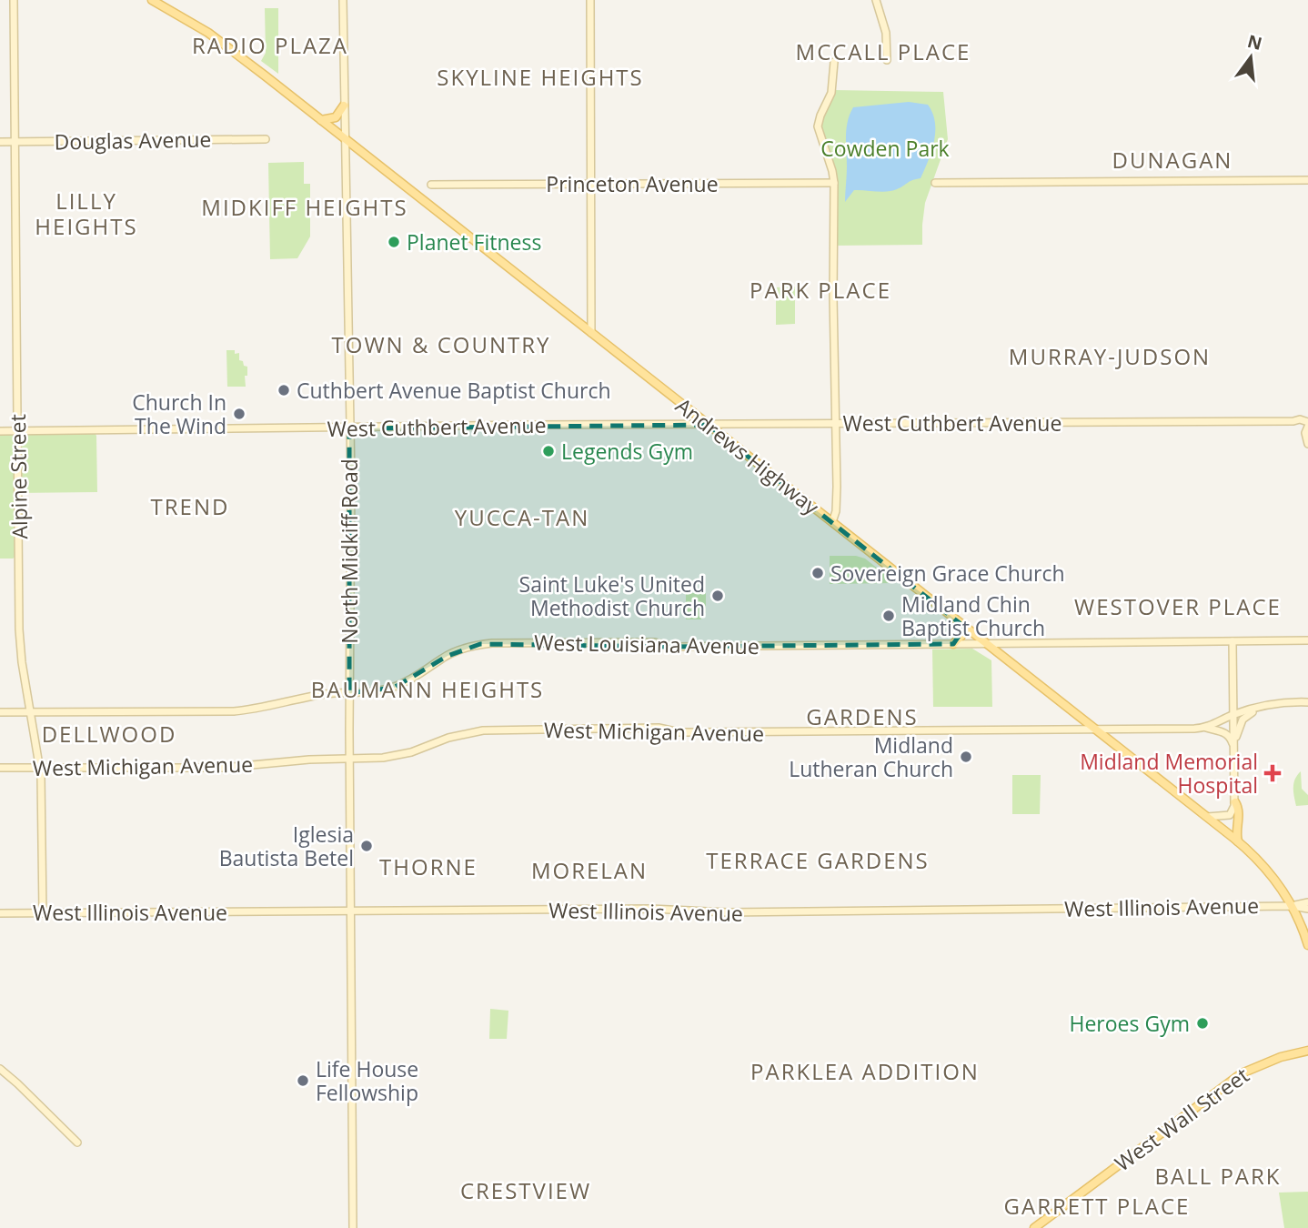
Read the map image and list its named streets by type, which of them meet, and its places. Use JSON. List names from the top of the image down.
{
  "streets": {
    "main road": ["Andrews Highway", "West Wall Street"],
    "street": [
      "Douglas Avenue",
      "Princeton Avenue",
      "West Cuthbert Avenue",
      "Alpine Street",
      "North Midkiff Road",
      "West Louisiana Avenue",
      "West Michigan Avenue",
      "West Illinois Avenue"
    ]
  },
  "crossings": [
    ["Douglas Avenue", "Alpine Street"],
    ["West Cuthbert Avenue", "Andrews Highway"],
    ["West Cuthbert Avenue", "Alpine Street"],
    ["West Cuthbert Avenue", "North Midkiff Road"],
    ["Andrews Highway", "North Midkiff Road"],
    ["Andrews Highway", "West Louisiana Avenue"],
    ["Andrews Highway", "West Michigan Avenue"],
    ["Andrews Highway", "West Illinois Avenue"],
    ["Alpine Street", "West Louisiana Avenue"],
    ["Alpine Street", "West Michigan Avenue"],
    ["Alpine Street", "West Illinois Avenue"],
    ["North Midkiff Road", "West Louisiana Avenue"],
    ["North Midkiff Road", "West Michigan Avenue"],
    ["North Midkiff Road", "West Illinois Avenue"]
  ],
  "districts": [
    "RADIO PLAZA",
    "MCCALL PLACE",
    "SKYLINE HEIGHTS",
    "DUNAGAN",
    "LILLY HEIGHTS",
    "MIDKIFF HEIGHTS",
    "PARK PLACE",
    "TOWN & COUNTRY",
    "MURRAY-JUDSON",
    "TREND",
    "YUCCA-TAN",
    "WESTOVER PLACE",
    "BAUMANN HEIGHTS",
    "GARDENS",
    "DELLWOOD",
    "TERRACE GARDENS",
    "THORNE",
    "MORELAN",
    "PARKLEA ADDITION",
    "BALL PARK",
    "CRESTVIEW",
    "GARRETT PLACE"
  ],
  "parks": ["Cowden Park"],
  "places": {
    "other": [
      "Planet Fitness",
      "Cuthbert Avenue Baptist Church",
      "Church In The Wind",
      "Legends Gym",
      "Sovereign Grace Church",
      "Saint Luke's United Methodist Church",
      "Midland Chin Baptist Church",
      "Midland Lutheran Church",
      "Iglesia Bautista Betel",
      "Heroes Gym",
      "Life House Fellowship"
    ],
    "health": ["Midland Memorial Hospital"]
  },
  "north": "top"
}
